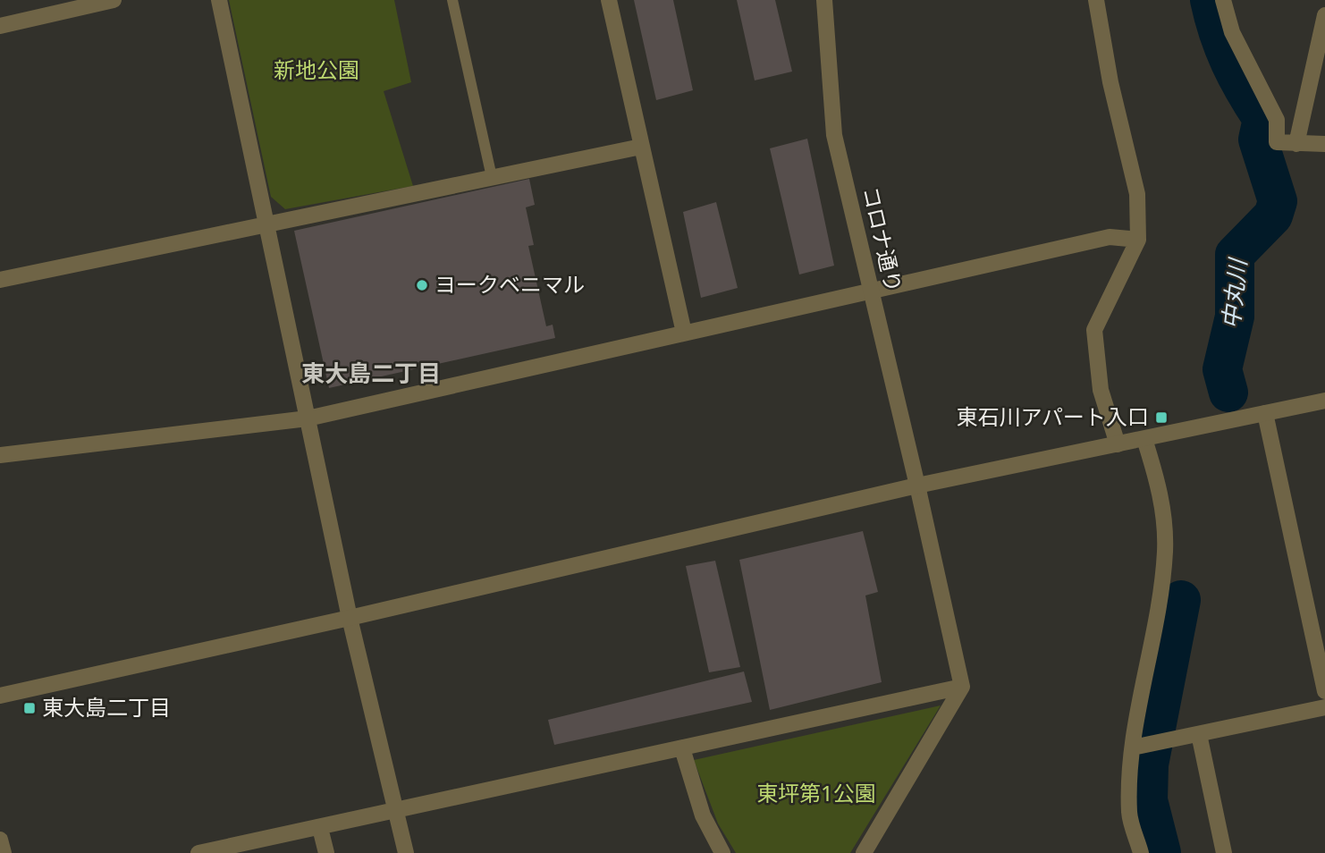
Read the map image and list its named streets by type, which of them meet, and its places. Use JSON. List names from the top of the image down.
{
  "streets": {
    "street": ["コロナ通り"]
  },
  "districts": ["東大島二丁目"],
  "water": ["中丸川"],
  "parks": ["新地公園", "東坪第1公園"],
  "places": {
    "other": ["ヨークベニマル"],
    "transit": ["東石川アパート入口", "東大島二丁目"]
  }
}
